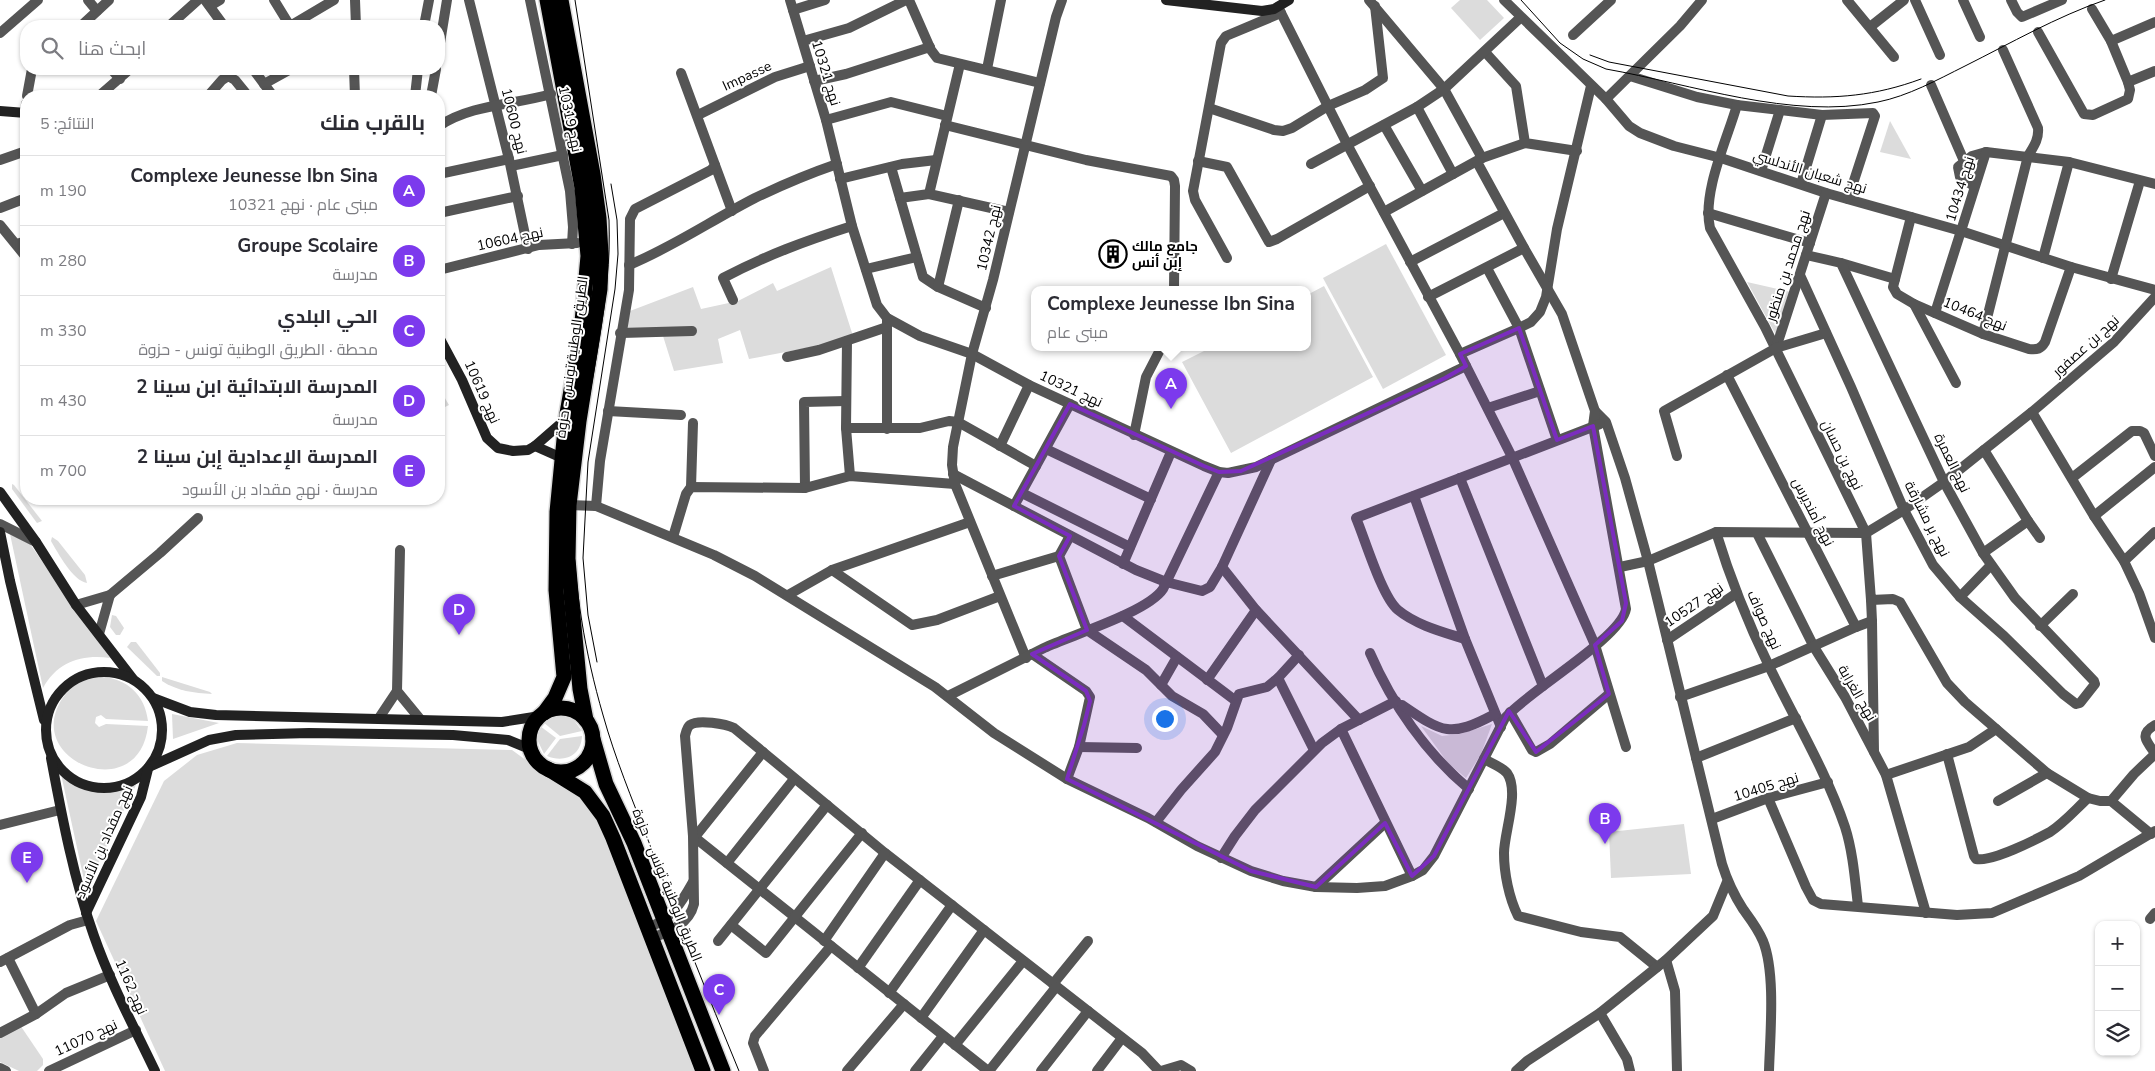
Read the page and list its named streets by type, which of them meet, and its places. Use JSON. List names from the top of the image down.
{
  "streets": {
    "highway": ["الطريق الوطنية تونس - حزوة"],
    "street": [
      "نهج 10321",
      "Impasse",
      "نهج 10319",
      "نهج 10600",
      "نهج شعبان الأندلسي",
      "نهج 10434",
      "نهج 10342",
      "نهج 10604",
      "نهج محمد بن منظور",
      "نهج 10464",
      "نهج بن عصفور",
      "نهج 10619",
      "نهج بن حسان",
      "نهج العمرة",
      "نهج أمنديرس",
      "نهج بر مشارقة",
      "نهج 10527",
      "نهج صواف",
      "نهج الغرابة",
      "نهج 10405",
      "نهج مقداد بن الأسود",
      "نهج 1162",
      "نهج 11070"
    ]
  },
  "crossings": [
    ["نهج 10321", "Impasse"],
    ["نهج 10321", "نهج 10342"],
    ["نهج 10319", "نهج 10604"],
    ["نهج 10600", "نهج 10604"],
    ["نهج شعبان الأندلسي", "نهج 10434"],
    ["نهج شعبان الأندلسي", "نهج محمد بن منظور"],
    ["نهج شعبان الأندلسي", "نهج 10464"],
    ["نهج شعبان الأندلسي", "نهج بن حسان"],
    ["نهج 10434", "نهج 10464"],
    ["نهج 10604", "الطريق الوطنية تونس - حزوة"],
    ["نهج محمد بن منظور", "نهج بن حسان"],
    ["نهج محمد بن منظور", "نهج بر مشارقة"],
    ["نهج بن عصفور", "نهج بن حسان"],
    ["نهج بن عصفور", "نهج العمرة"],
    ["نهج بن عصفور", "نهج بر مشارقة"],
    ["نهج العمرة", "نهج بر مشارقة"],
    ["نهج 10527", "نهج صواف"],
    ["نهج صواف", "نهج 10405"],
    ["نهج مقداد بن الأسود", "نهج 1162"],
    ["نهج 1162", "نهج 11070"]
  ],
  "places": {
    "building": ["جامع مالك إبن أنس"]
  },
  "page": {
    "search": "ابحث هنا",
    "heading": ["بالقرب منك", "النتائج: 5"],
    "list": [
      {
        "mark": "A",
        "name": "Complexe Jeunesse Ibn Sina",
        "note": "مبنى عام · نهج 10321",
        "value": "190 m"
      },
      {
        "mark": "B",
        "name": "Groupe Scolaire",
        "note": "مدرسة",
        "value": "280 m"
      },
      {
        "mark": "C",
        "name": "الحي البلدي",
        "note": "محطة · الطريق الوطنية تونس - حزوة",
        "value": "330 m"
      },
      {
        "mark": "D",
        "name": "المدرسة الابتدائية ابن سينا 2",
        "note": "مدرسة",
        "value": "430 m"
      },
      {
        "mark": "E",
        "name": "المدرسة الإعدادية إبن سينا 2",
        "note": "مدرسة · نهج مقداد بن الأسود",
        "value": "700 m"
      }
    ],
    "popup": ["Complexe Jeunesse Ibn Sina", "مبنى عام"],
    "pins": [
      "A",
      "D",
      "B",
      "E",
      "C"
    ],
    "map_buttons": ["+", "−"]
  }
}
